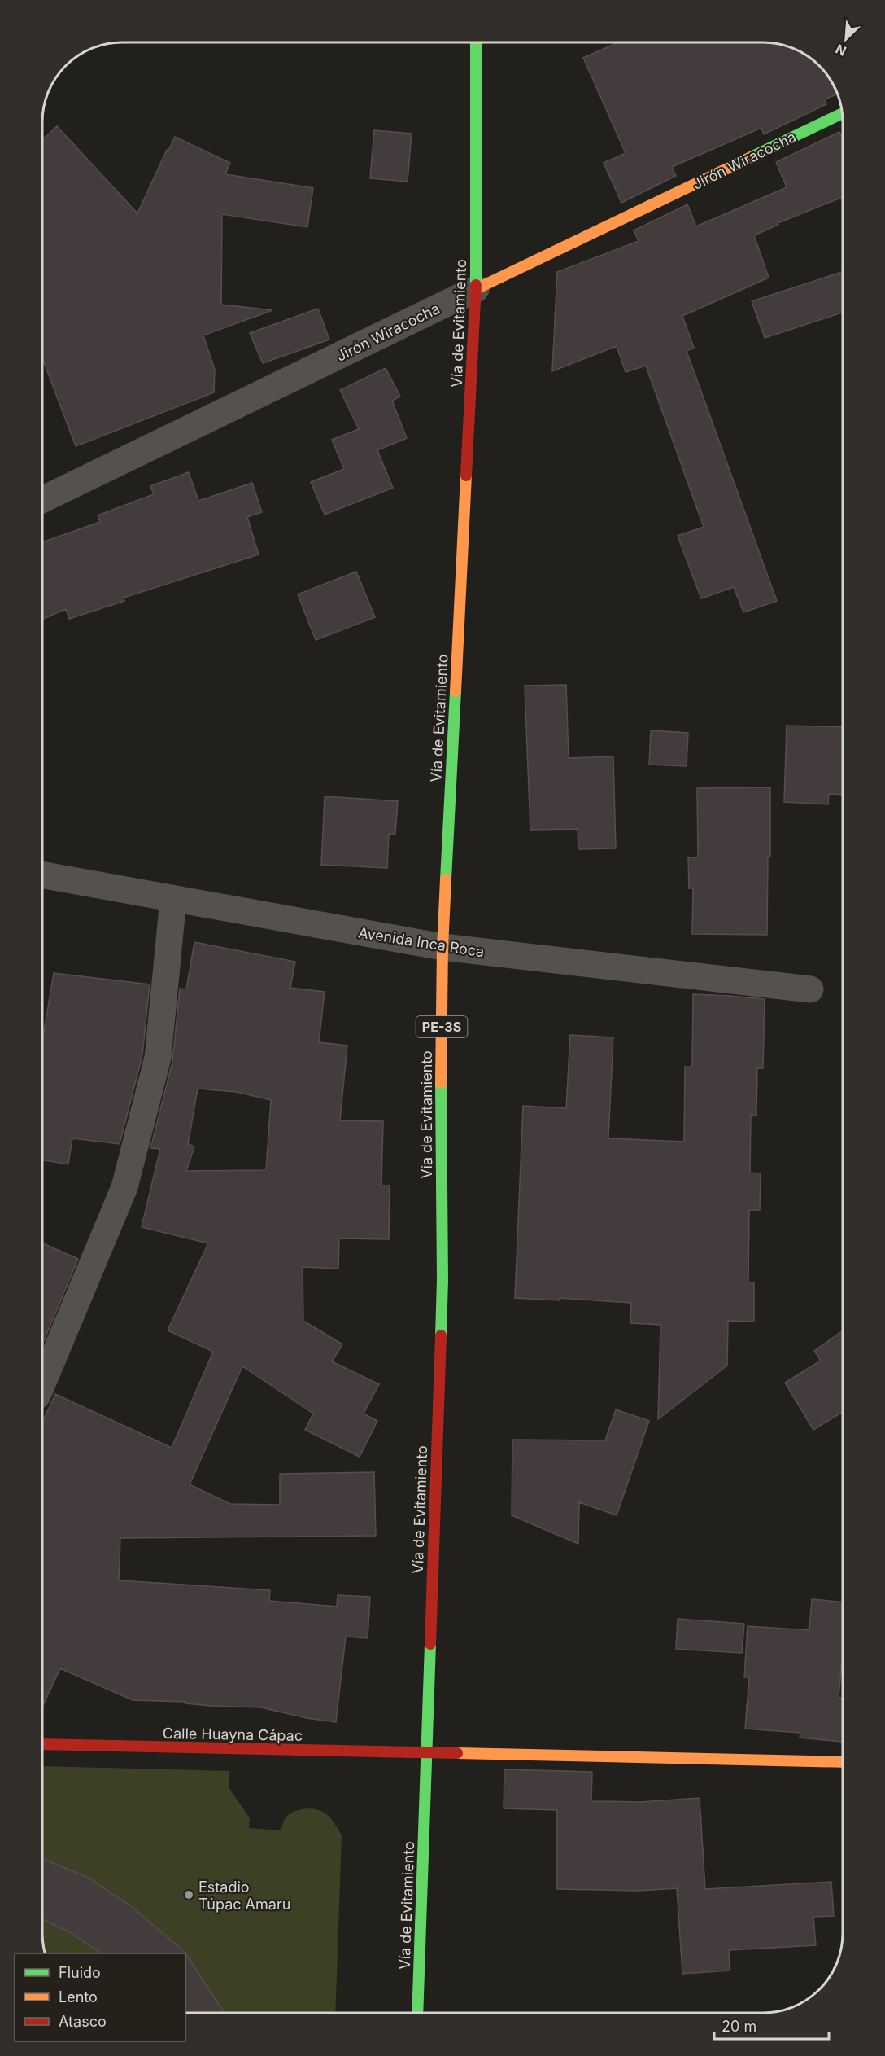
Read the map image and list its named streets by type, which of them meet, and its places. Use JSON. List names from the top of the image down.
{
  "streets": {
    "main road": [
      "Jirón Wiracocha",
      "Vía de Evitamiento",
      "PE-3S",
      "Calle Huayna Cápac"
    ],
    "street": ["Avenida Inca Roca"]
  },
  "crossings": [
    ["Jirón Wiracocha", "Vía de Evitamiento"],
    ["Vía de Evitamiento", "Avenida Inca Roca"],
    ["Vía de Evitamiento", "Calle Huayna Cápac"]
  ],
  "places": ["Estadio Túpac Amaru"],
  "legend": ["Fluido", "Lento", "Atasco"],
  "scale_bar": "20 m",
  "north": "bottom left"
}
